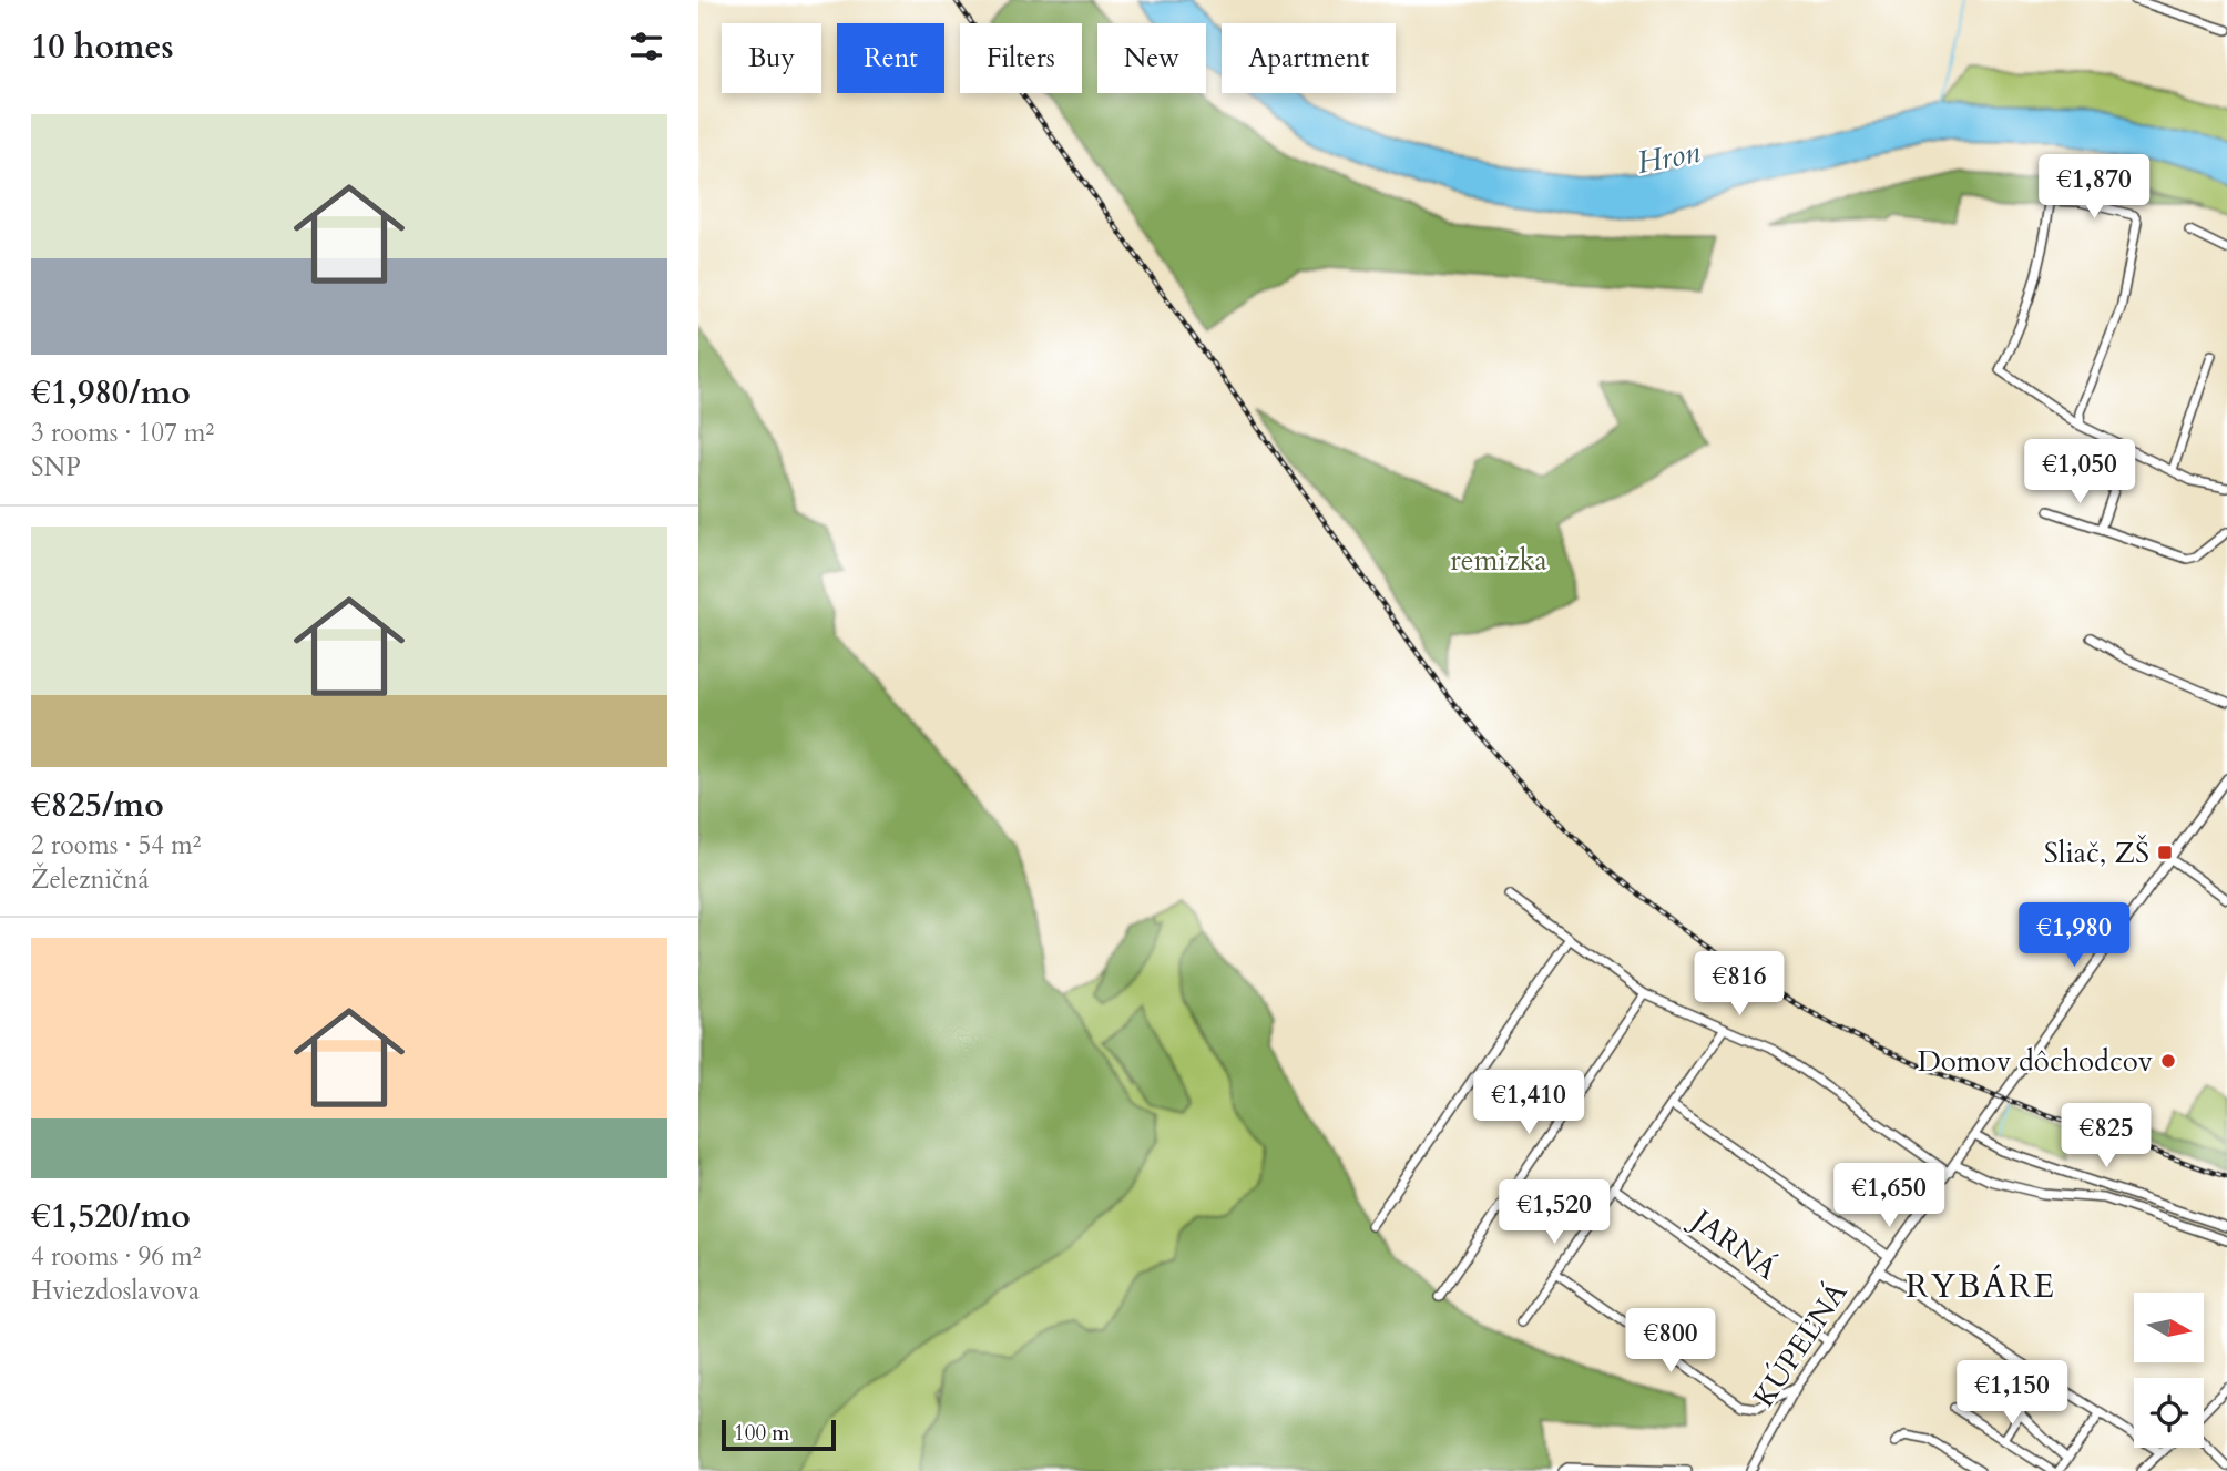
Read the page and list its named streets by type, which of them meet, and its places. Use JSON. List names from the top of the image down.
{
  "streets": {
    "street": ["JARNÁ", "KÚPEĽNÁ"]
  },
  "crossings": [
    ["JARNÁ", "KÚPEĽNÁ"]
  ],
  "districts": ["RYBÁRE"],
  "water": ["Hron"],
  "parks": ["remizka"],
  "places": {
    "transit": ["Sliač, ZŠ"],
    "other": ["Domov dôchodcov"]
  },
  "scale_bar": "100 m",
  "north": "right",
  "page": {
    "heading": "10 homes",
    "chip": [
      "Buy",
      "Rent",
      "Filters",
      "New",
      "Apartment"
    ],
    "list": [
      {
        "name": "€1,980/mo",
        "note": "3 rooms · 107 m² · SNP"
      },
      {
        "name": "€825/mo",
        "note": "2 rooms · 54 m² · Železničná"
      },
      {
        "name": "€1,520/mo",
        "note": "4 rooms · 96 m² · Hviezdoslavova"
      }
    ],
    "price": [
      "€1,870",
      "€1,050",
      "€1,980",
      "€816",
      "€1,410",
      "€825",
      "€1,650",
      "€1,520",
      "€800",
      "€1,150"
    ],
    "scale": "100 m"
  }
}
